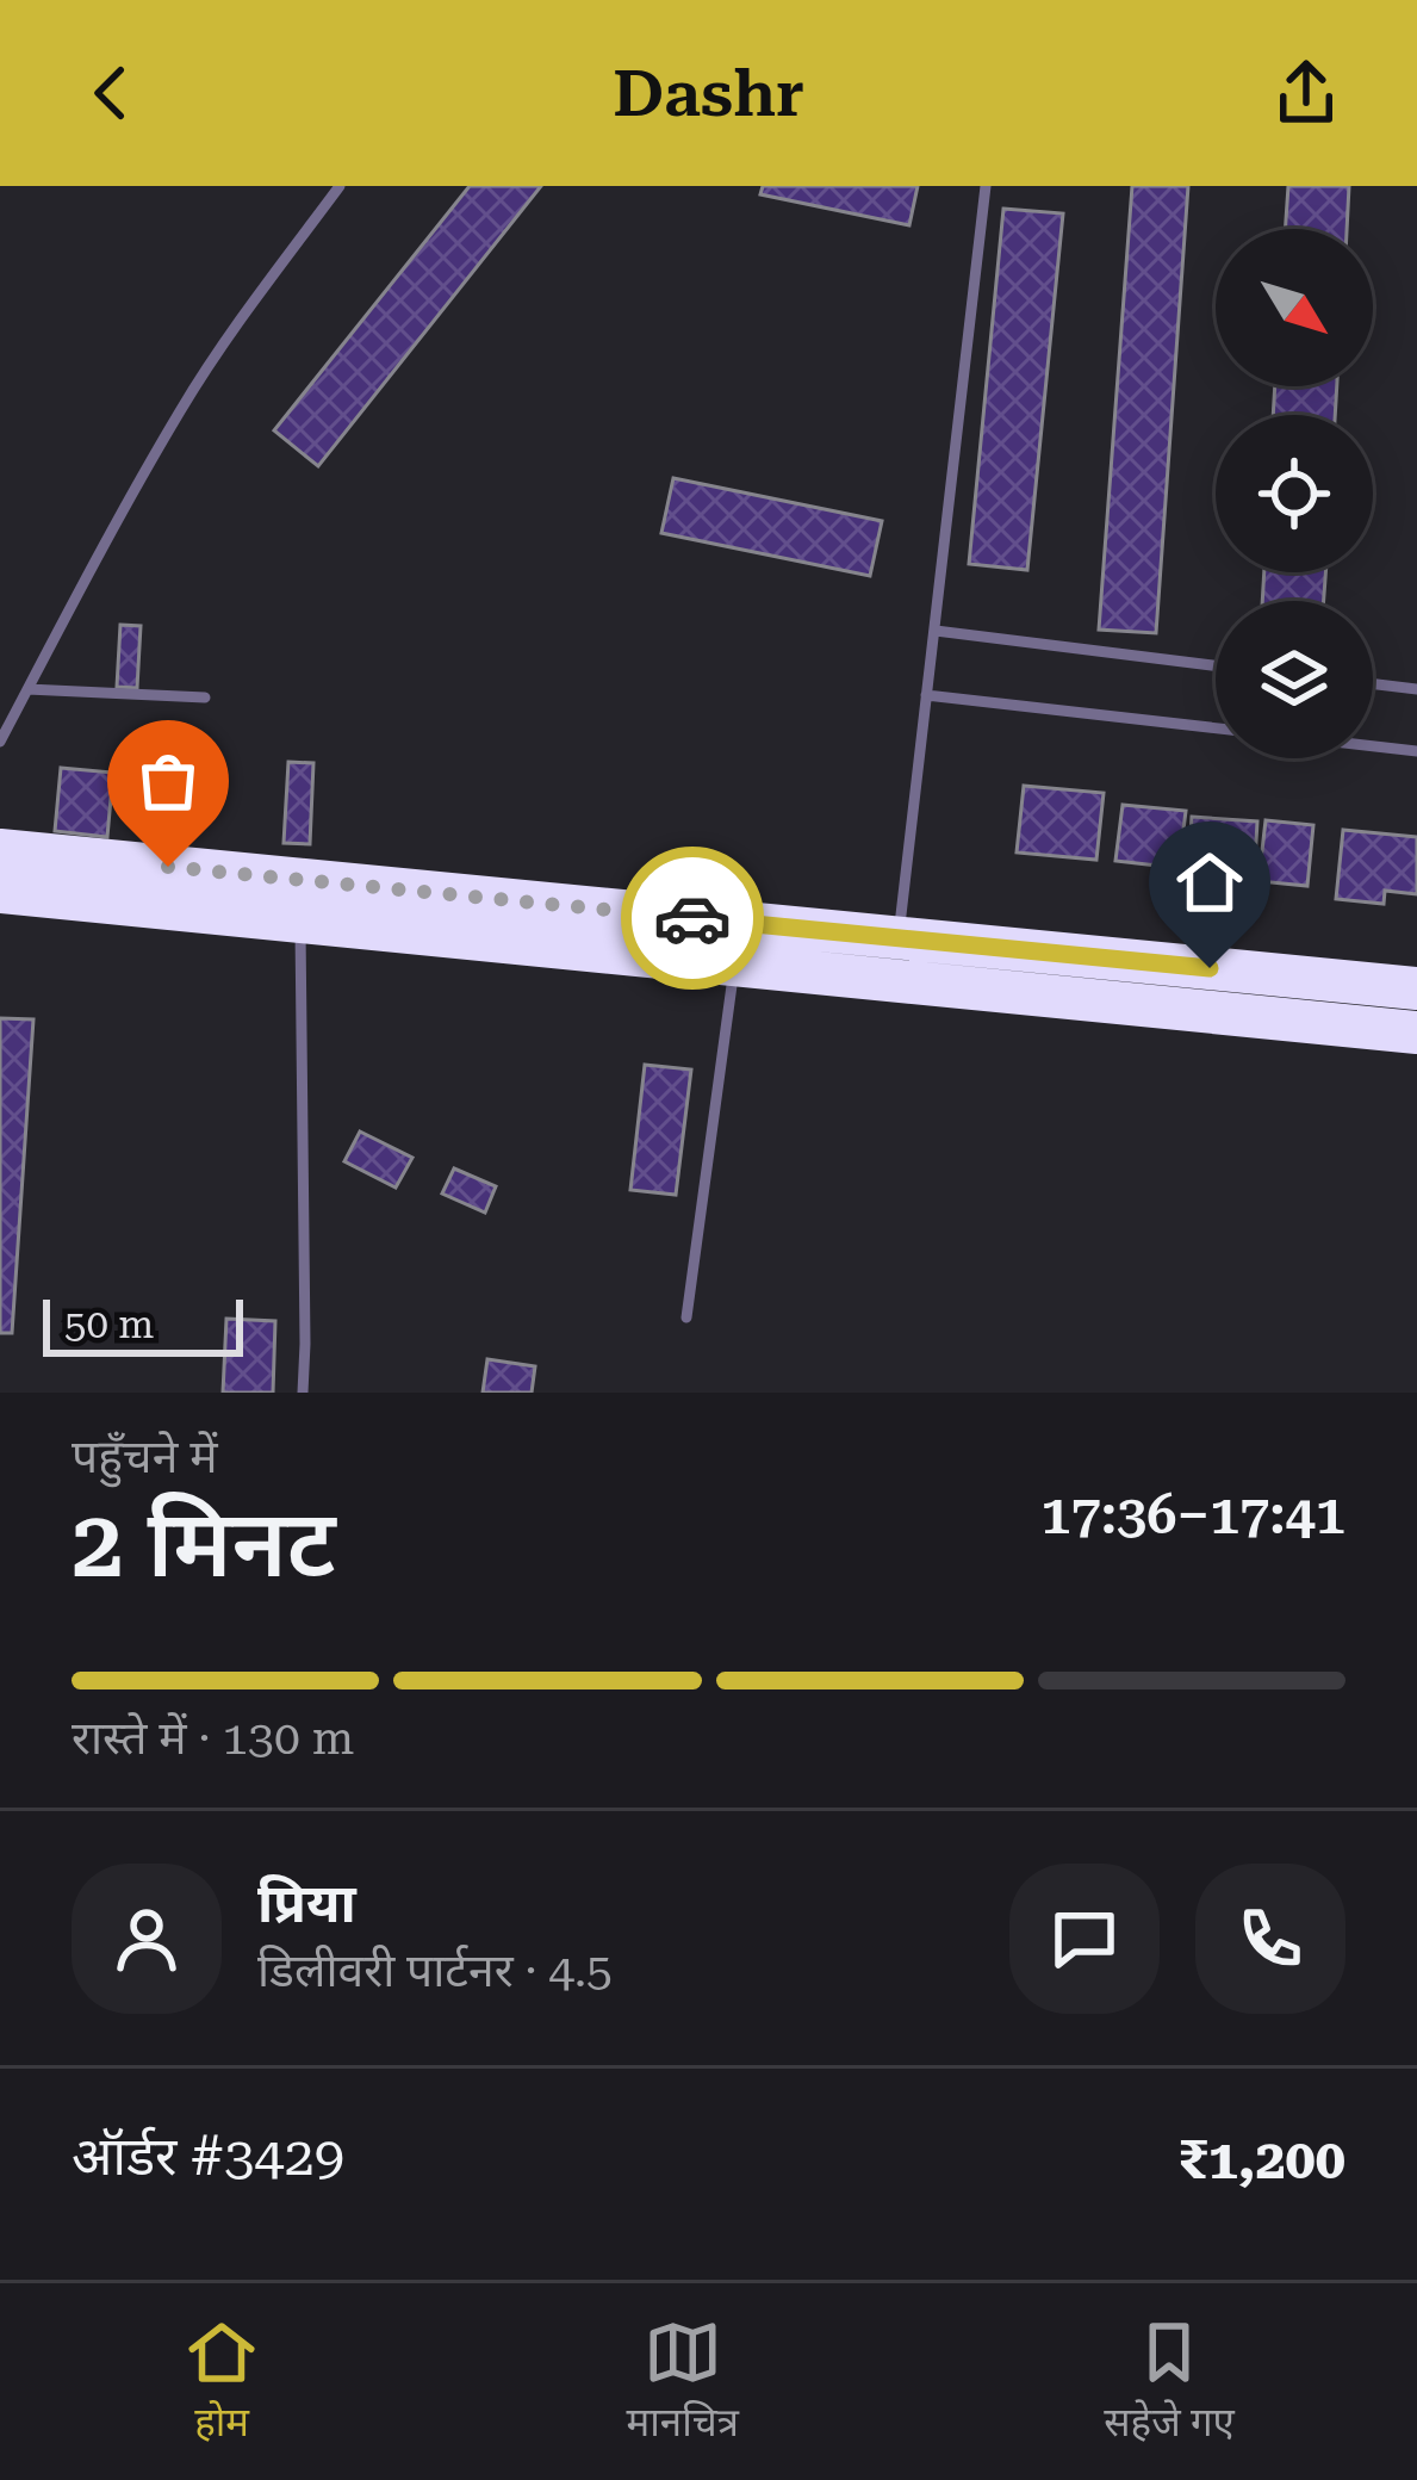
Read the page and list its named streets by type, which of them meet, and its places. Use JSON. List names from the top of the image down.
{
  "scale_bar": "50 m",
  "north": "bottom right",
  "page": {
    "header": "Dashr",
    "scale": "50 m",
    "heading": ["2 मिनट", "पहुँचने में", "17:36–17:41"],
    "panel": [
      "प्रिया",
      "डिलीवरी पार्टनर · 4.5",
      "ऑर्डर #3429",
      "₹1,200"
    ],
    "bar": "रास्ते में · 130 m",
    "tabs": ["होम", "मानचित्र", "सहेजे गए"]
  }
}
